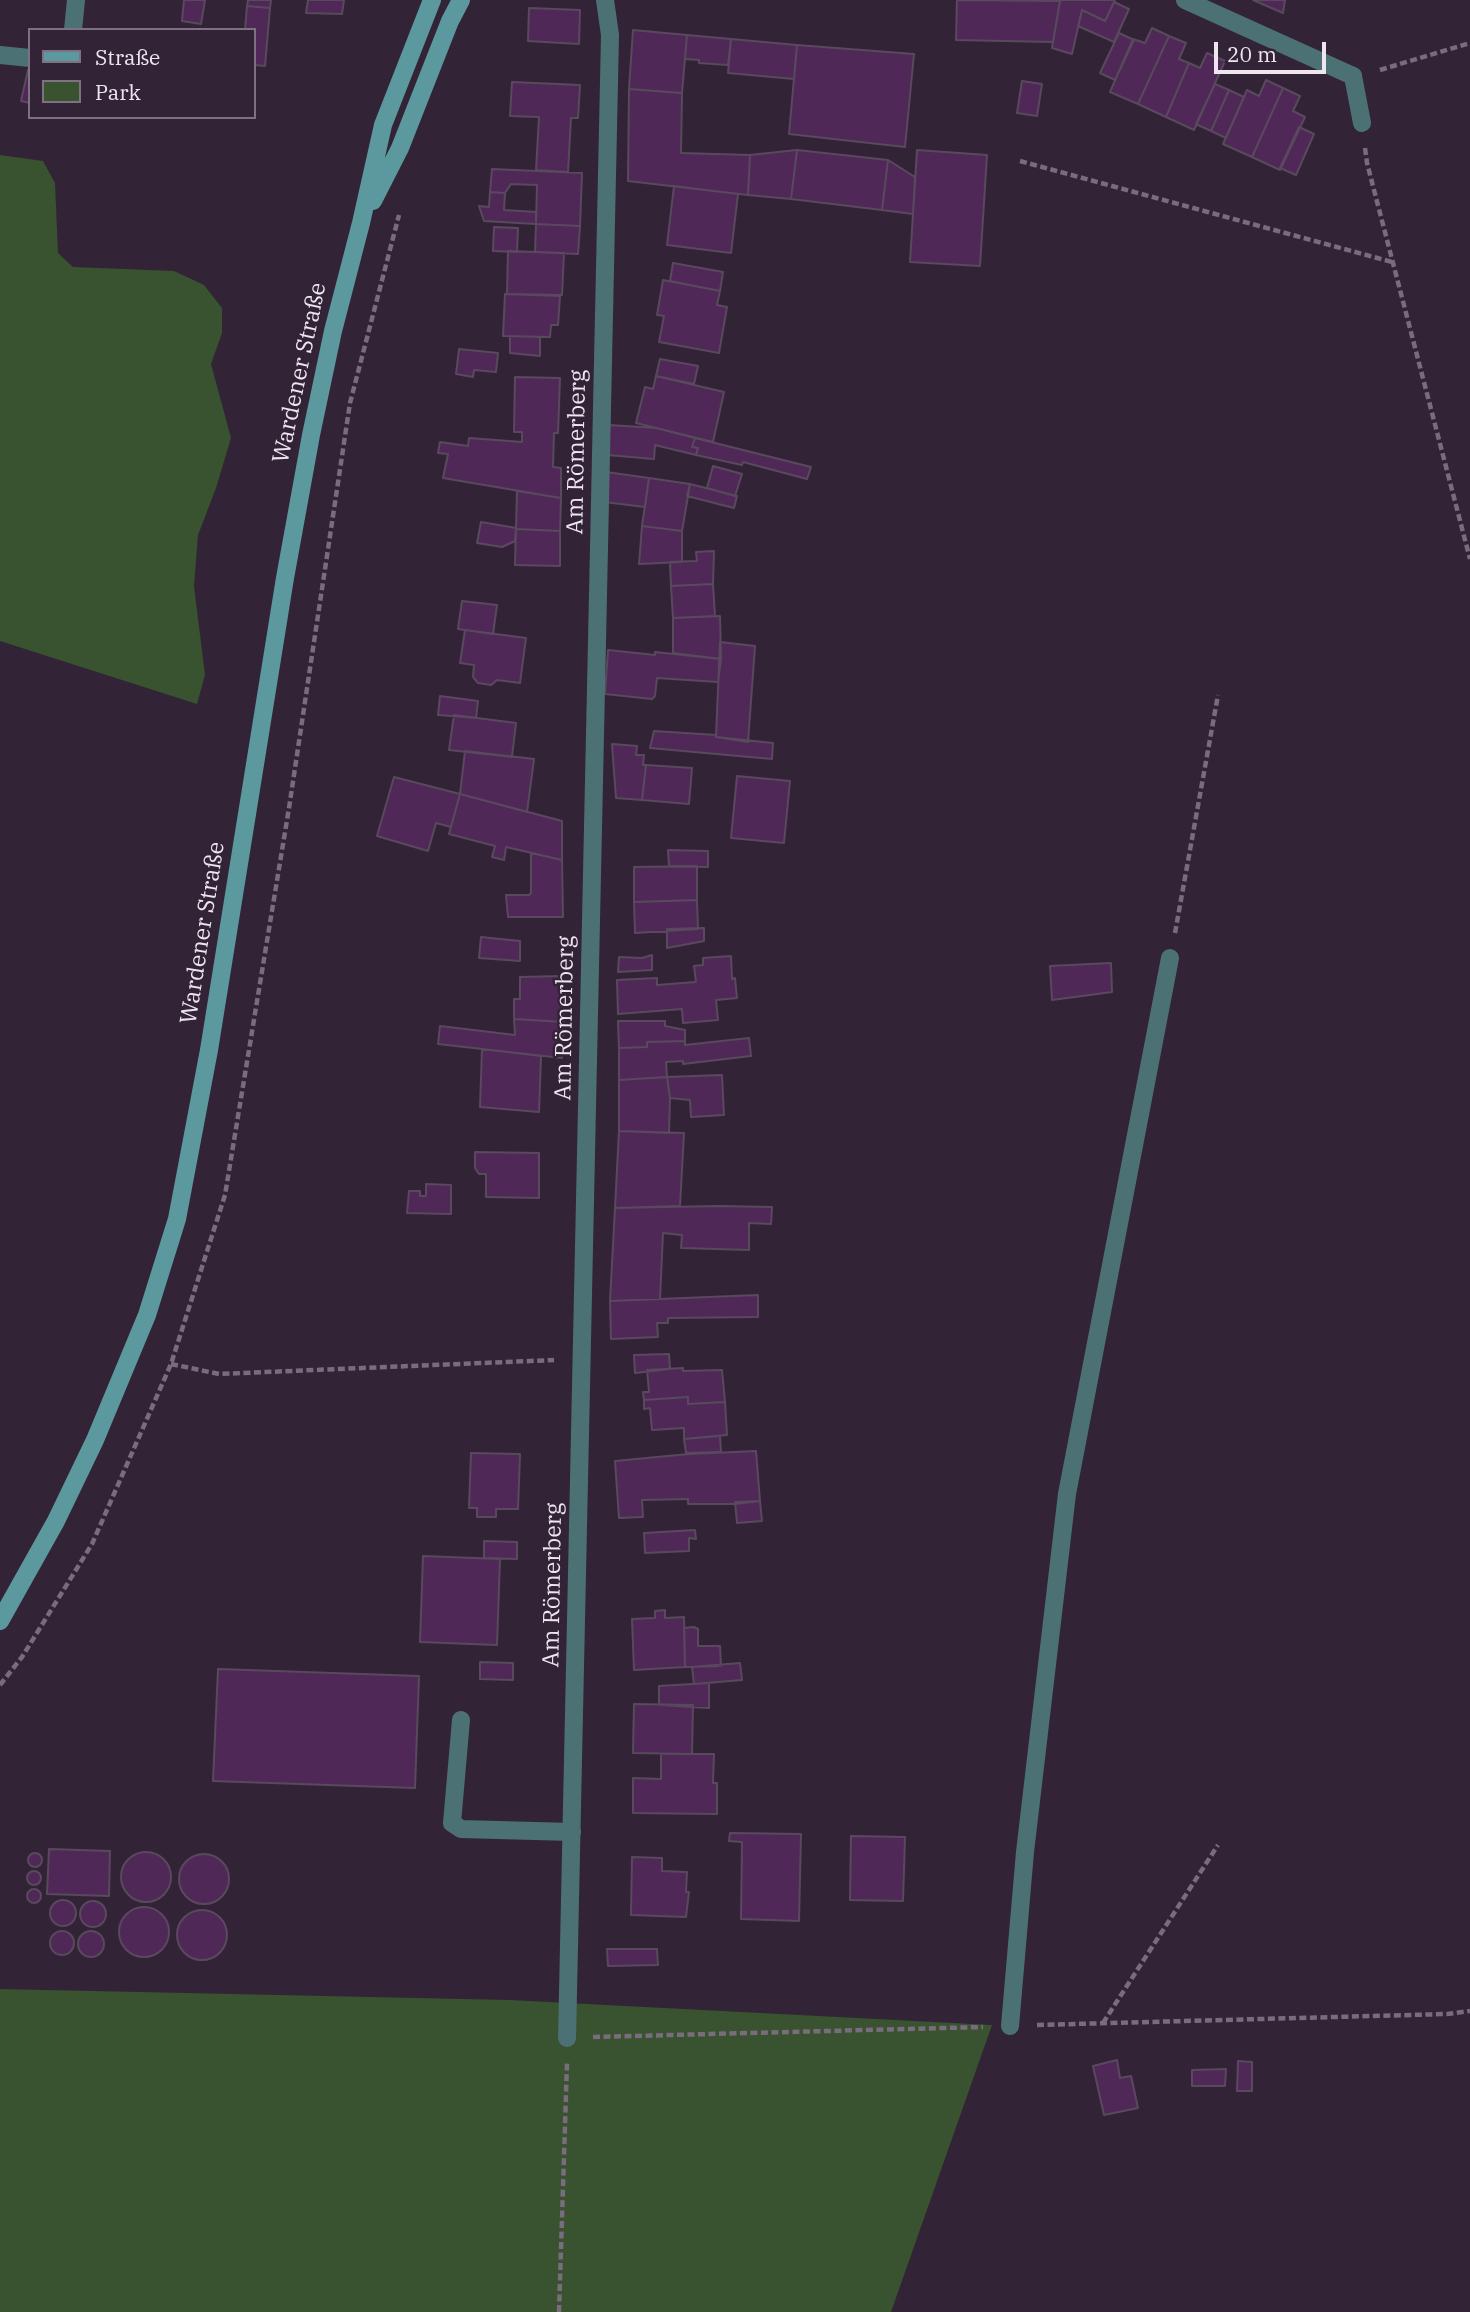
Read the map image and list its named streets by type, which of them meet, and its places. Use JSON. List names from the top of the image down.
{
  "streets": {
    "street": ["Wardener Straße", "Am Römerberg"]
  },
  "legend": ["Straße", "Park"],
  "scale_bar": "20 m"
}
